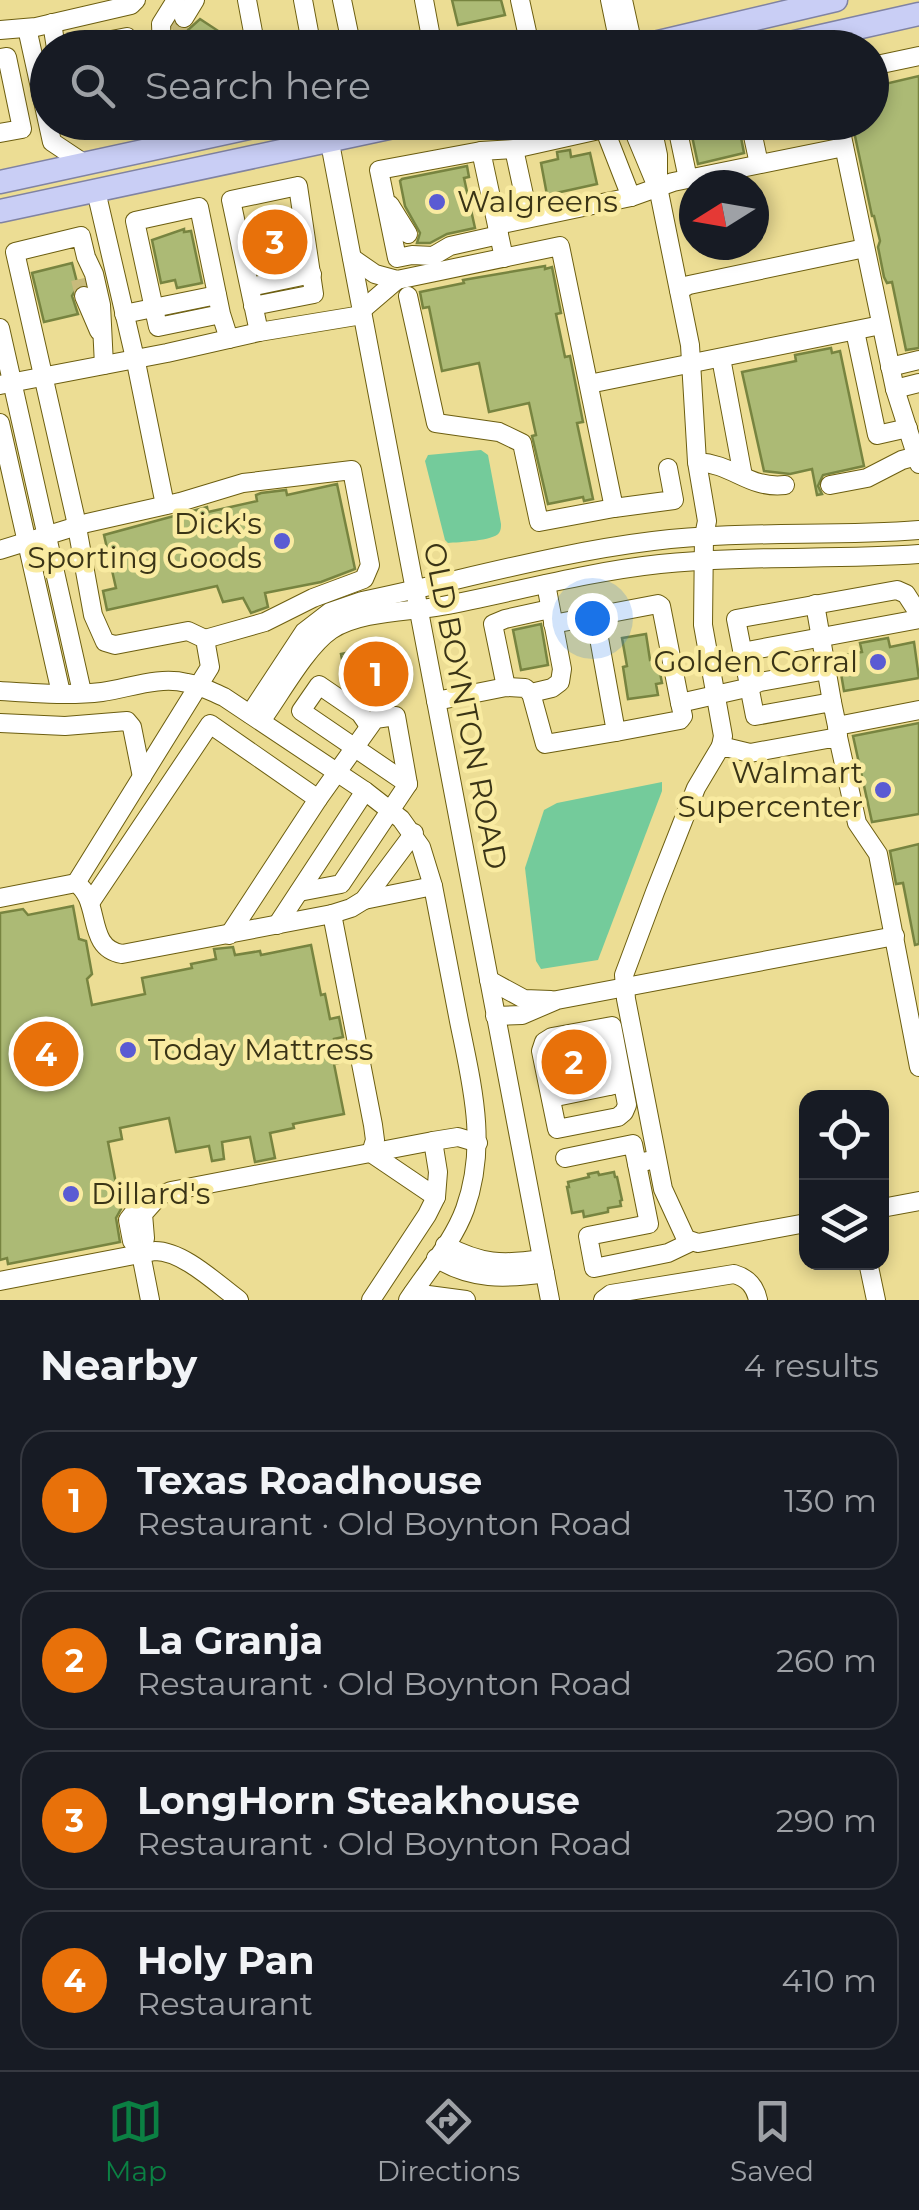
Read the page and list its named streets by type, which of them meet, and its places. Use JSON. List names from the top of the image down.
{
  "streets": {
    "street": ["OLD BOYNTON ROAD"]
  },
  "places": [
    "Walgreens",
    "Dick's Sporting Goods",
    "Golden Corral",
    "Walmart Supercenter",
    "Today Mattress",
    "Dillard's"
  ],
  "north": "left",
  "page": {
    "search": "Search here",
    "pins": [
      "3",
      "1",
      "4",
      "2"
    ],
    "heading": ["Nearby", "4 results"],
    "list": [
      {
        "mark": "1",
        "name": "Texas Roadhouse",
        "note": "Restaurant · Old Boynton Road",
        "value": "130 m"
      },
      {
        "mark": "2",
        "name": "La Granja",
        "note": "Restaurant · Old Boynton Road",
        "value": "260 m"
      },
      {
        "mark": "3",
        "name": "LongHorn Steakhouse",
        "note": "Restaurant · Old Boynton Road",
        "value": "290 m"
      },
      {
        "mark": "4",
        "name": "Holy Pan",
        "note": "Restaurant",
        "value": "410 m"
      }
    ],
    "nav": ["Map", "Directions", "Saved"]
  }
}
